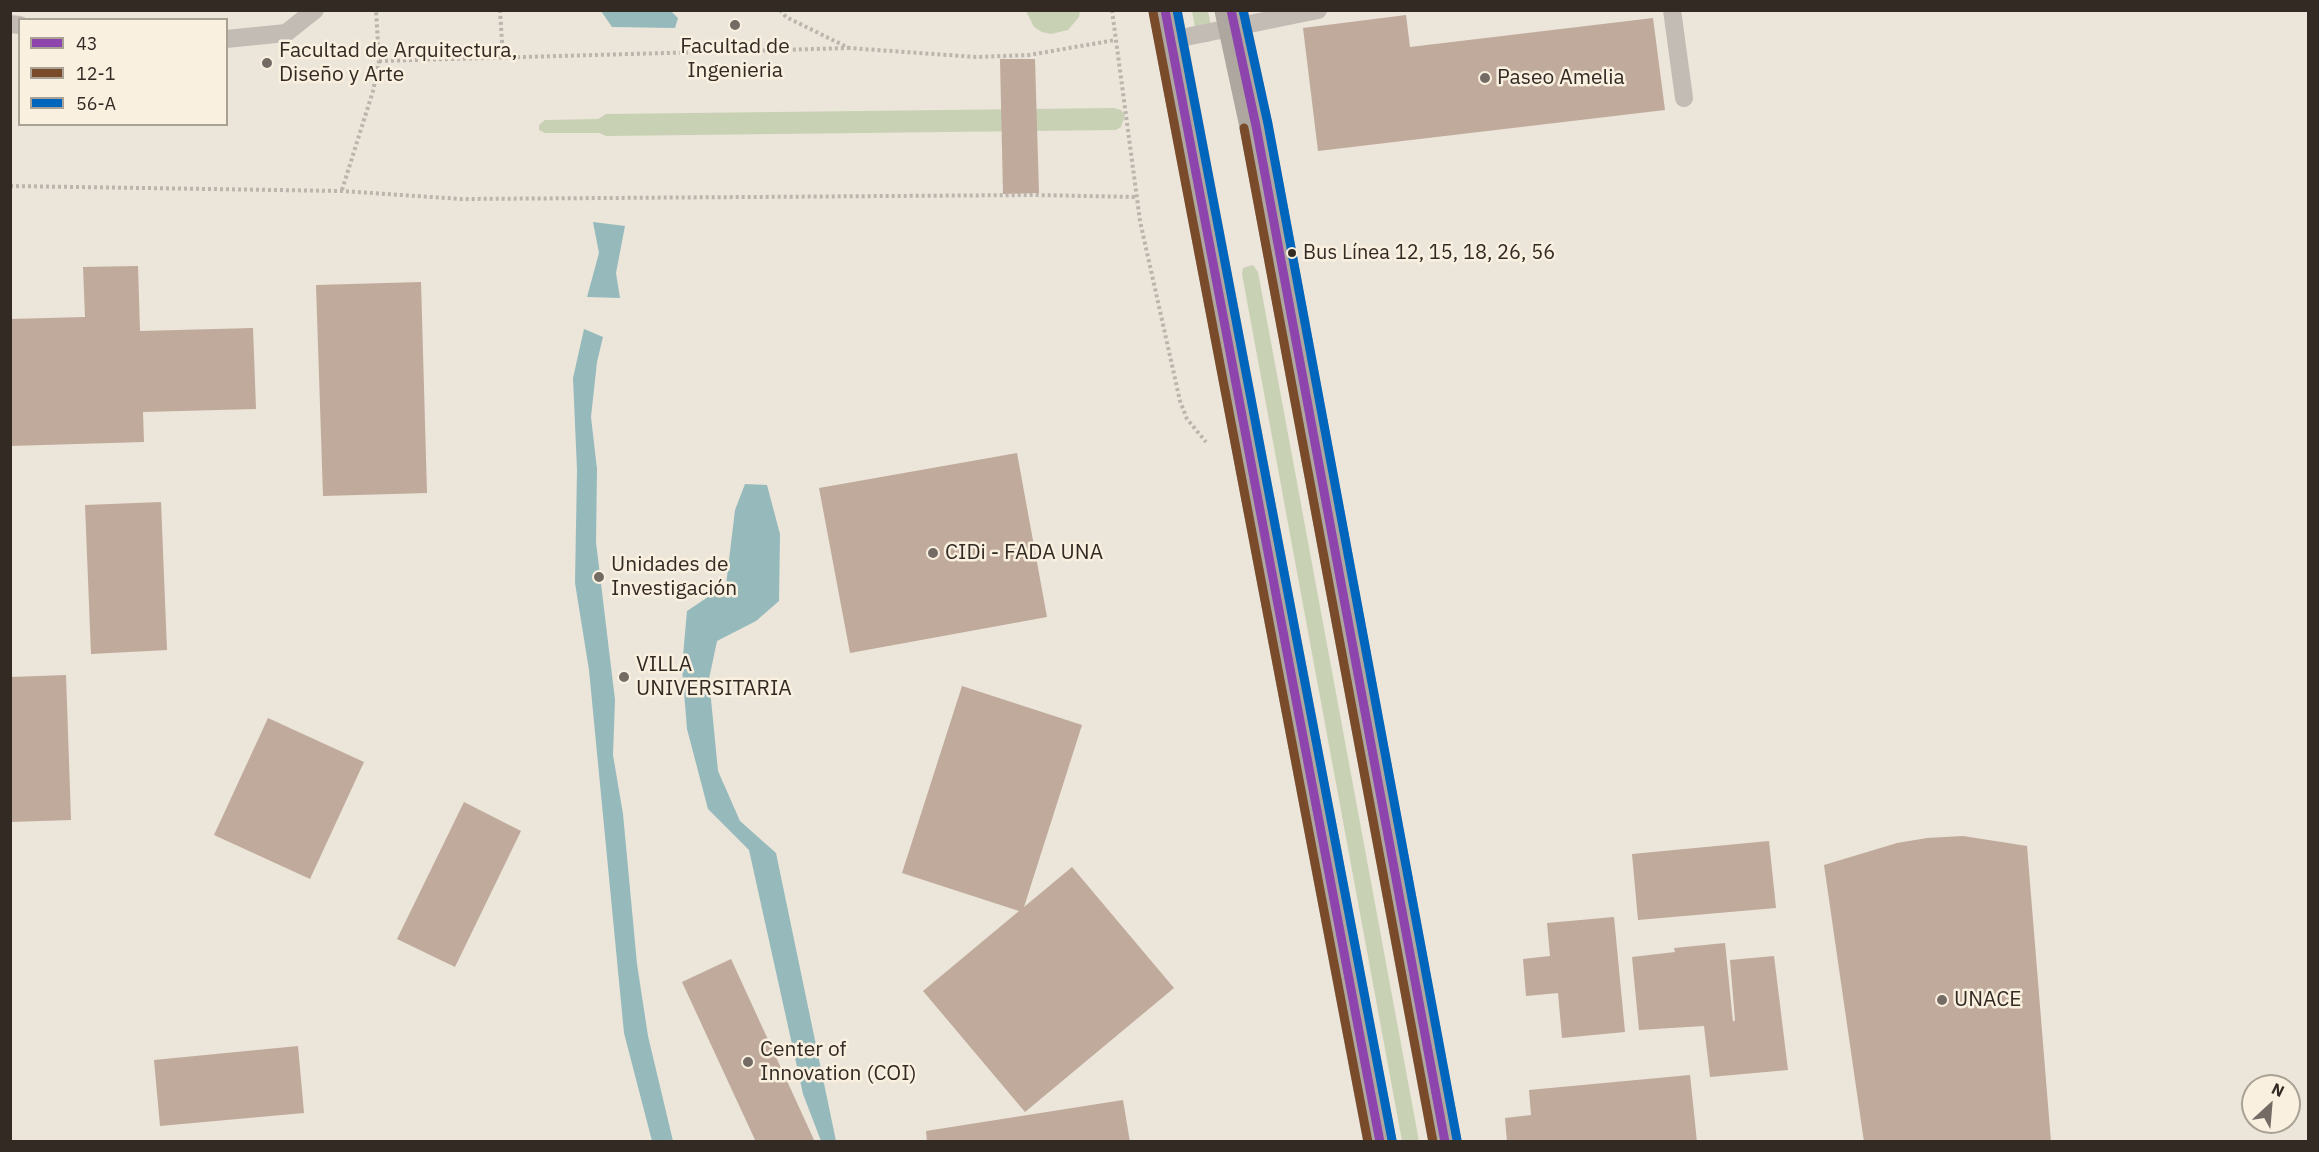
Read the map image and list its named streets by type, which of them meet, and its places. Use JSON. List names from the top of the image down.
{
  "places": [
    "Facultad de Ingenieria",
    "Facultad de Arquitectura, Diseño y Arte",
    "Paseo Amelia",
    "Bus Línea 12, 15, 18, 26, 56",
    "CIDi - FADA UNA",
    "Unidades de Investigación",
    "VILLA UNIVERSITARIA",
    "UNACE",
    "Center of Innovation (COI)"
  ],
  "lines": ["transit line 43", "transit line 56-A", "transit line 12-1"],
  "legend": ["43", "12-1", "56-A"],
  "north": "top right"
}
